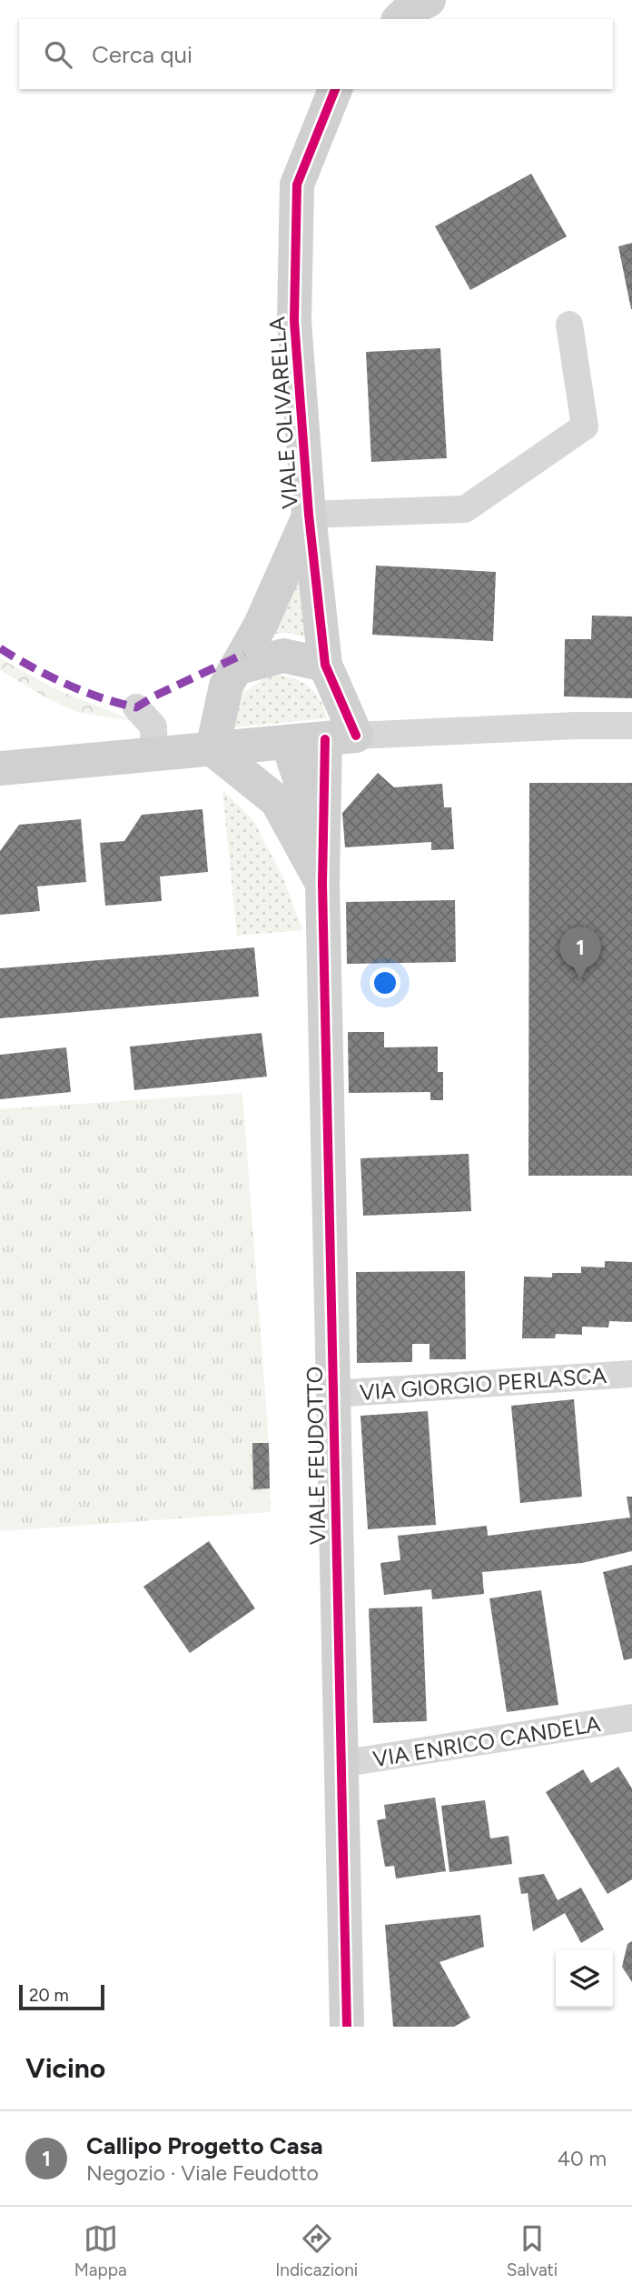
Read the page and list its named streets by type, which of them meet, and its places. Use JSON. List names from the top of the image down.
{
  "streets": {
    "street": [
      "VIALE OLIVARELLA",
      "VIA GIORGIO PERLASCA",
      "VIALE FEUDOTTO",
      "VIA ENRICO CANDELA"
    ]
  },
  "crossings": [
    ["VIA GIORGIO PERLASCA", "VIALE FEUDOTTO"],
    ["VIALE FEUDOTTO", "VIA ENRICO CANDELA"]
  ],
  "scale_bar": "20 m",
  "page": {
    "search": "Cerca qui",
    "pins": "1",
    "scale": "20 m",
    "heading": "Vicino",
    "list": [
      {
        "mark": "1",
        "name": "Callipo Progetto Casa",
        "note": "Negozio · Viale Feudotto",
        "value": "40 m"
      }
    ],
    "nav": ["Mappa", "Indicazioni", "Salvati"]
  }
}
